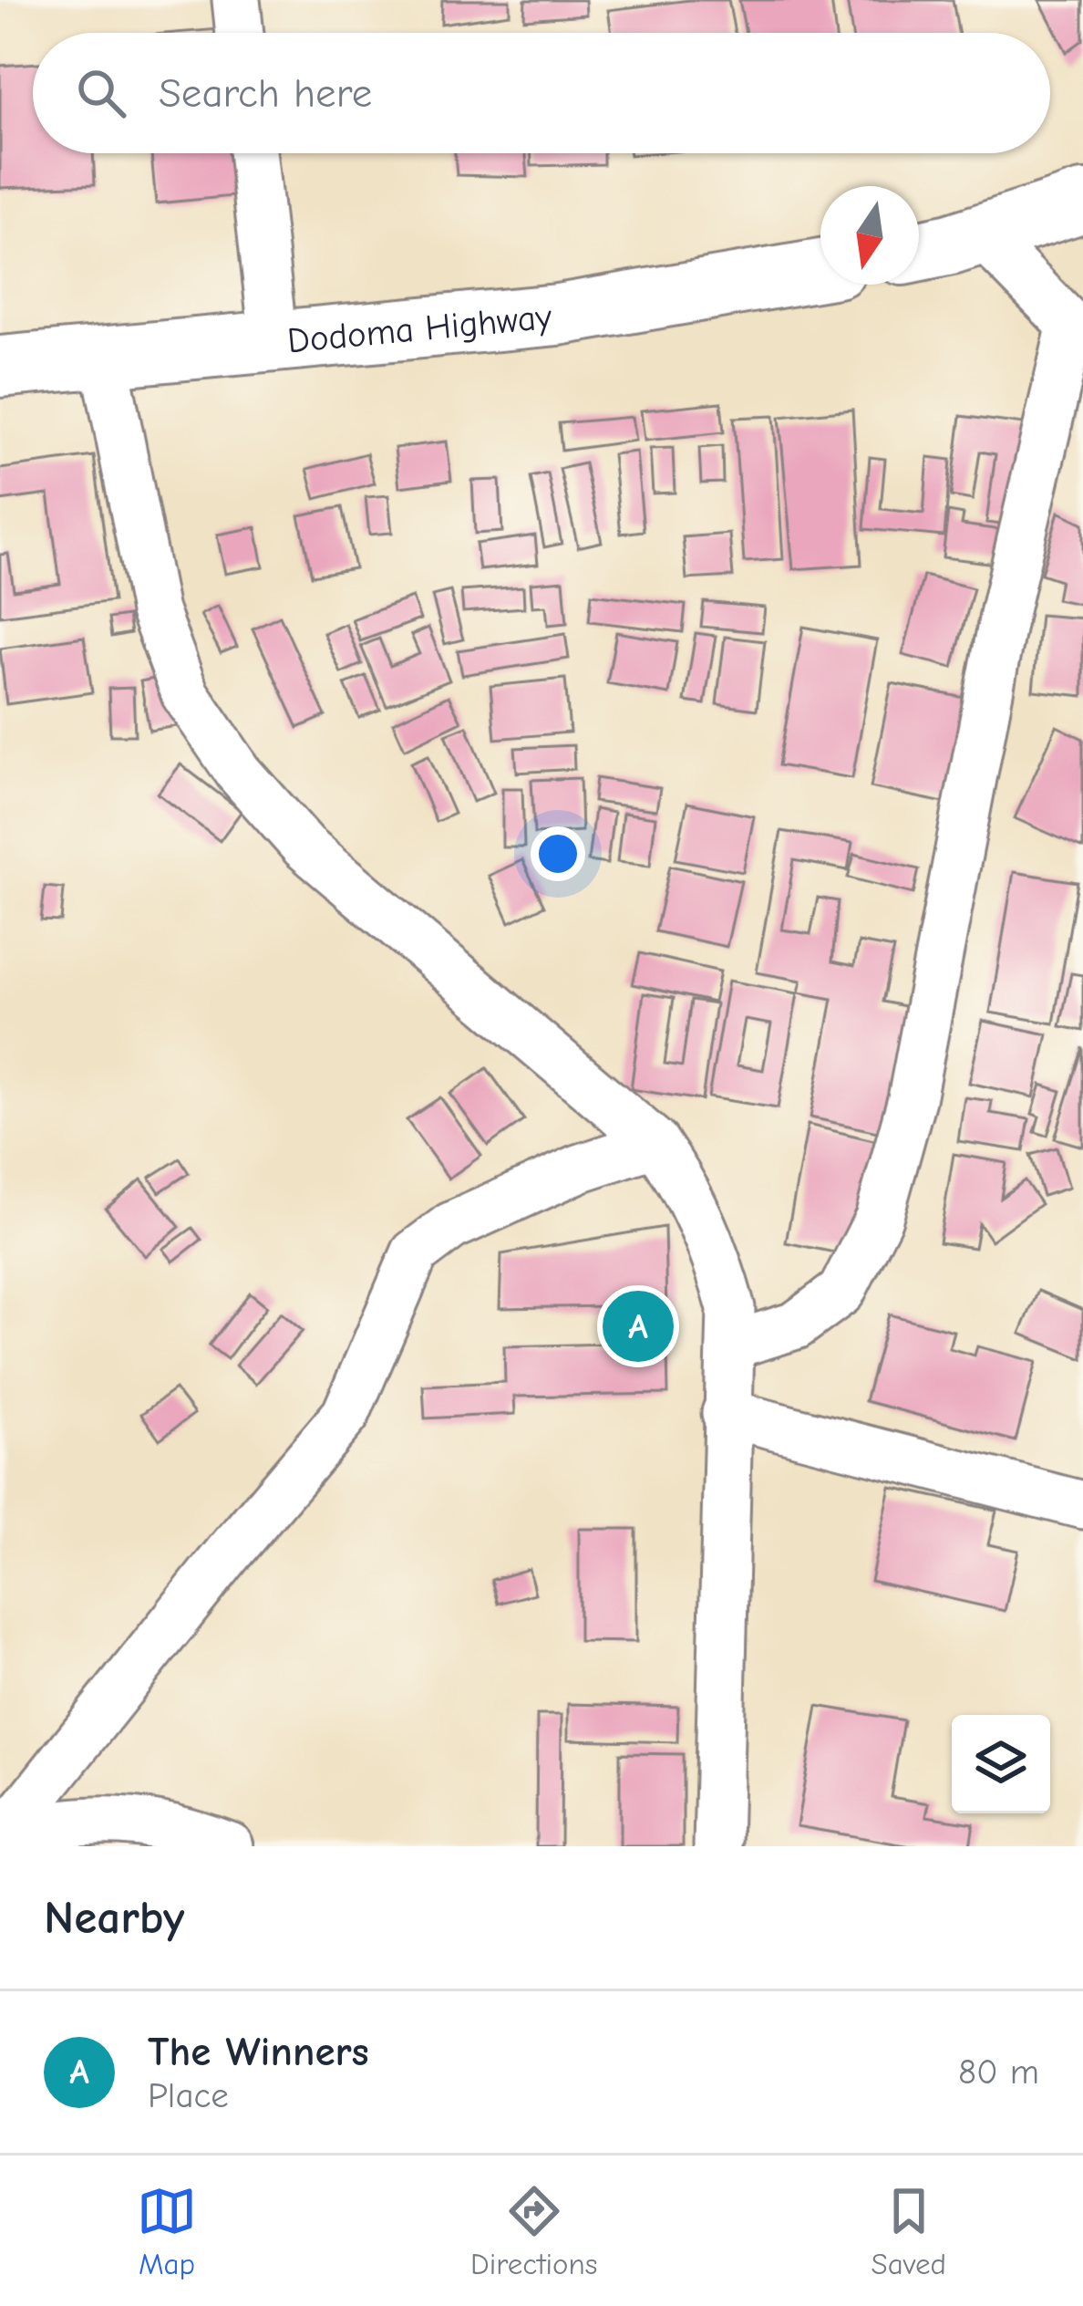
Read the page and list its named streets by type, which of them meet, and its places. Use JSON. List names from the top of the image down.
{
  "streets": {
    "highway": ["Dodoma Highway"]
  },
  "north": "bottom",
  "page": {
    "search": "Search here",
    "pins": "A",
    "heading": "Nearby",
    "list": [
      {
        "mark": "A",
        "name": "The Winners",
        "note": "Place",
        "value": "80 m"
      }
    ],
    "nav": ["Map", "Directions", "Saved"]
  }
}
